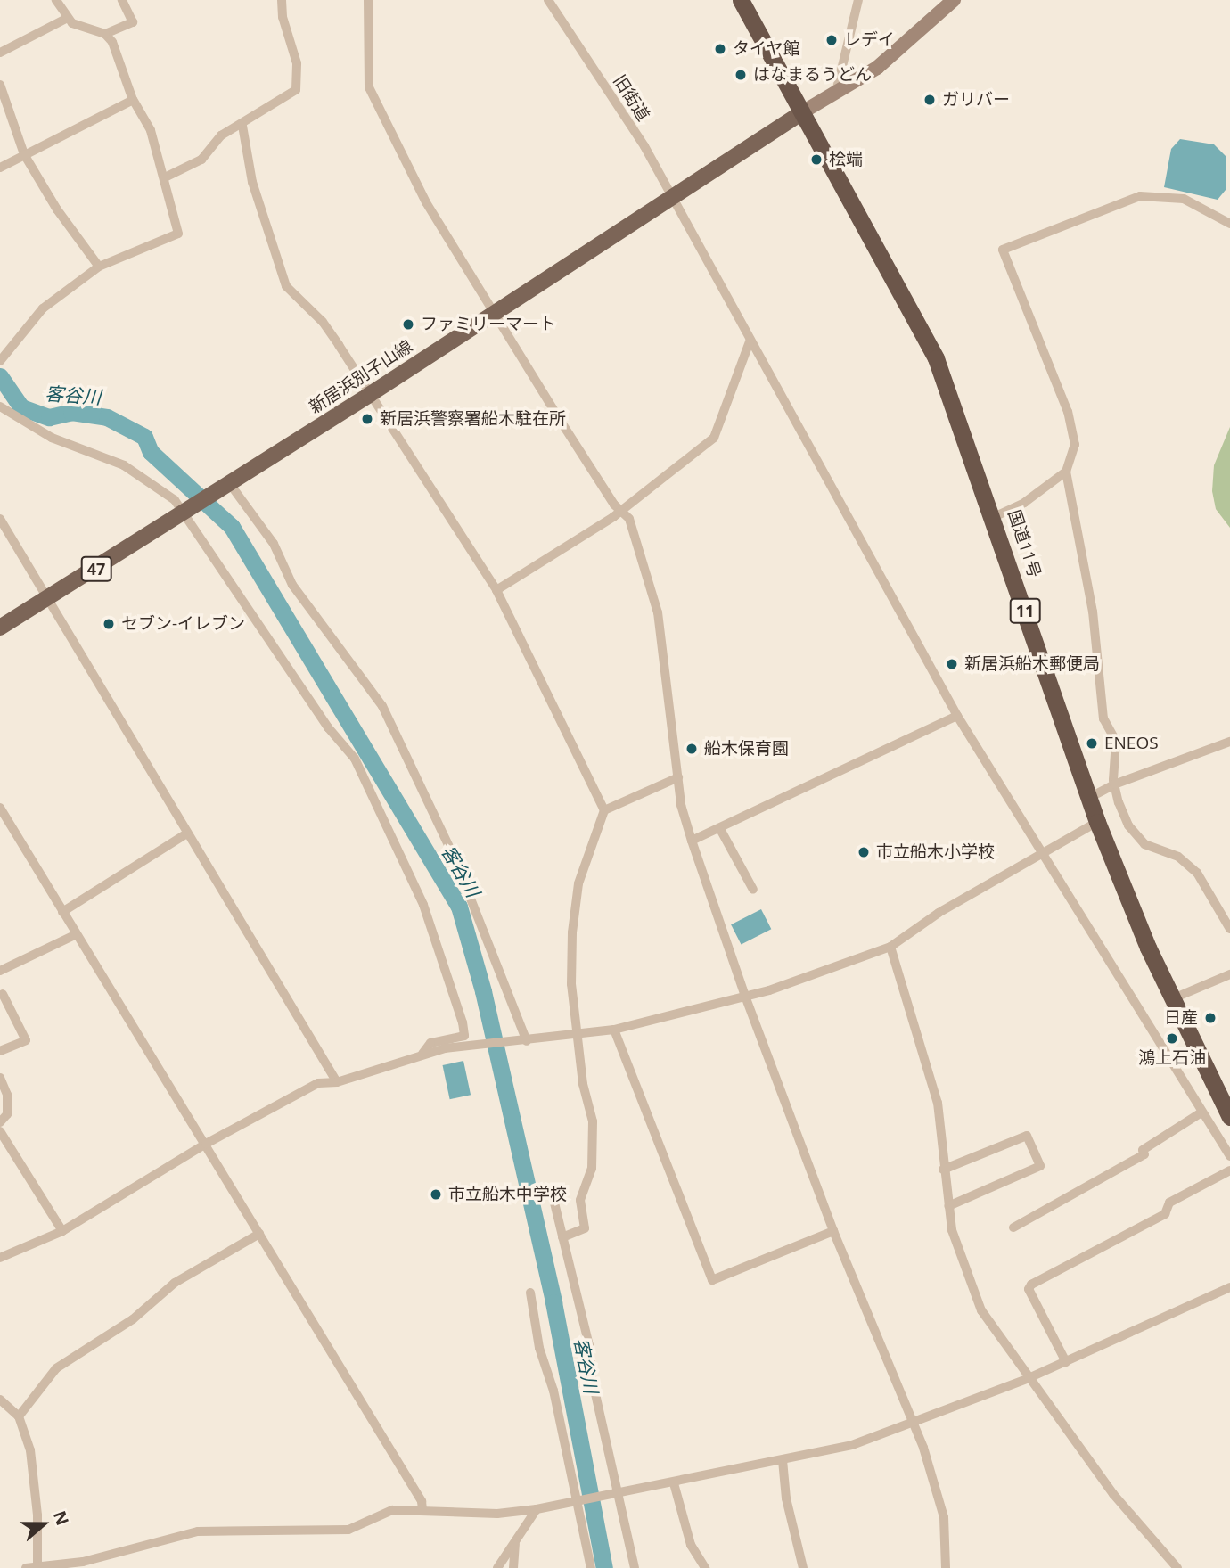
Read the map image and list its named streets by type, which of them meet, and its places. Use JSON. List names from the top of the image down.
{
  "streets": {
    "highway": ["国道11号", "11"],
    "main road": ["新居浜別子山線", "47"],
    "street": ["旧街道"]
  },
  "crossings": [
    ["旧街道", "新居浜別子山線"],
    ["新居浜別子山線", "国道11号"]
  ],
  "water": ["客谷川"],
  "places": [
    "レデイ",
    "タイヤ館",
    "はなまるうどん",
    "ガリバー",
    "桧端",
    "ファミリーマート",
    "新居浜警察署船木駐在所",
    "セブン-イレブン",
    "新居浜船木郵便局",
    "ENEOS",
    "船木保育園",
    "市立船木小学校",
    "日産",
    "鴻上石油",
    "市立船木中学校"
  ],
  "north": "right"
}
